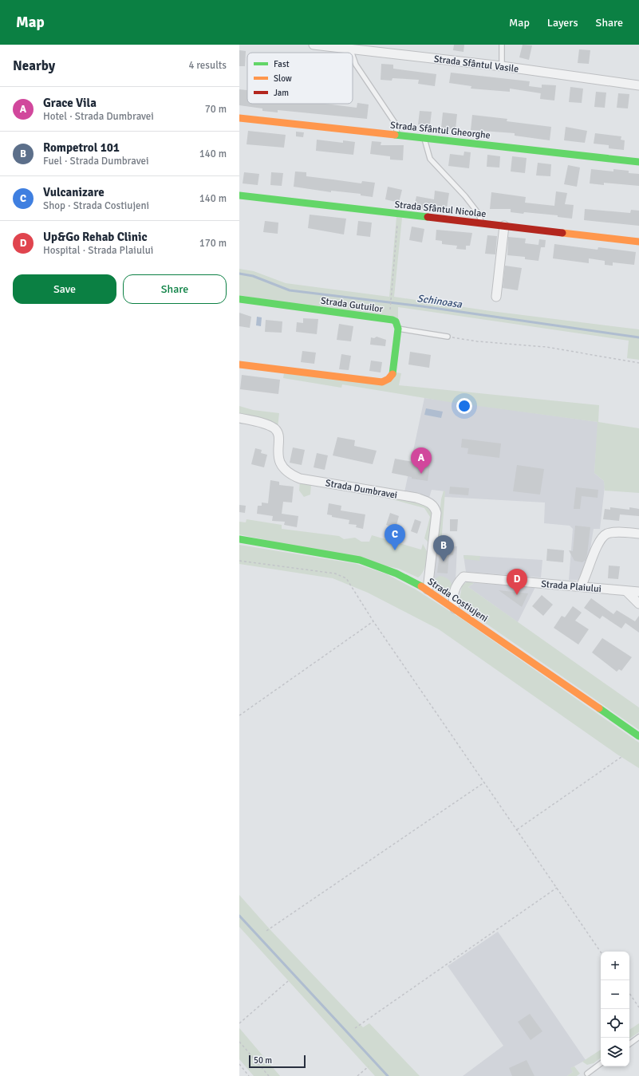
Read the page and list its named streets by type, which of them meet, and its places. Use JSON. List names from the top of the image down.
{
  "streets": {
    "street": [
      "Strada Sfântul Vasile",
      "Strada Sfântul Gheorghe",
      "Strada Sfântul Nicolae",
      "Strada Gutuilor",
      "Strada Dumbravei",
      "Strada Plaiului",
      "Strada Costiujeni"
    ]
  },
  "crossings": [
    ["Strada Dumbravei", "Strada Costiujeni"],
    ["Strada Plaiului", "Strada Costiujeni"]
  ],
  "water": ["Schinoasa"],
  "legend": ["Fast", "Slow", "Jam"],
  "scale_bar": "50 m",
  "page": {
    "header": "Map",
    "nav": ["Map", "Layers", "Share"],
    "heading": ["Nearby", "4 results"],
    "list": [
      {
        "mark": "A",
        "name": "Grace Vila",
        "note": "Hotel · Strada Dumbravei",
        "value": "70 m"
      },
      {
        "mark": "B",
        "name": "Rompetrol 101",
        "note": "Fuel · Strada Dumbravei",
        "value": "140 m"
      },
      {
        "mark": "C",
        "name": "Vulcanizare",
        "note": "Shop · Strada Costiujeni",
        "value": "140 m"
      },
      {
        "mark": "D",
        "name": "Up&Go Rehab Clinic",
        "note": "Hospital · Strada Plaiului",
        "value": "170 m"
      }
    ],
    "buttons": ["Save", "Share"],
    "pins": [
      "A",
      "C",
      "B",
      "D"
    ],
    "map_buttons": ["+", "−"],
    "scale": "50 m"
  }
}
